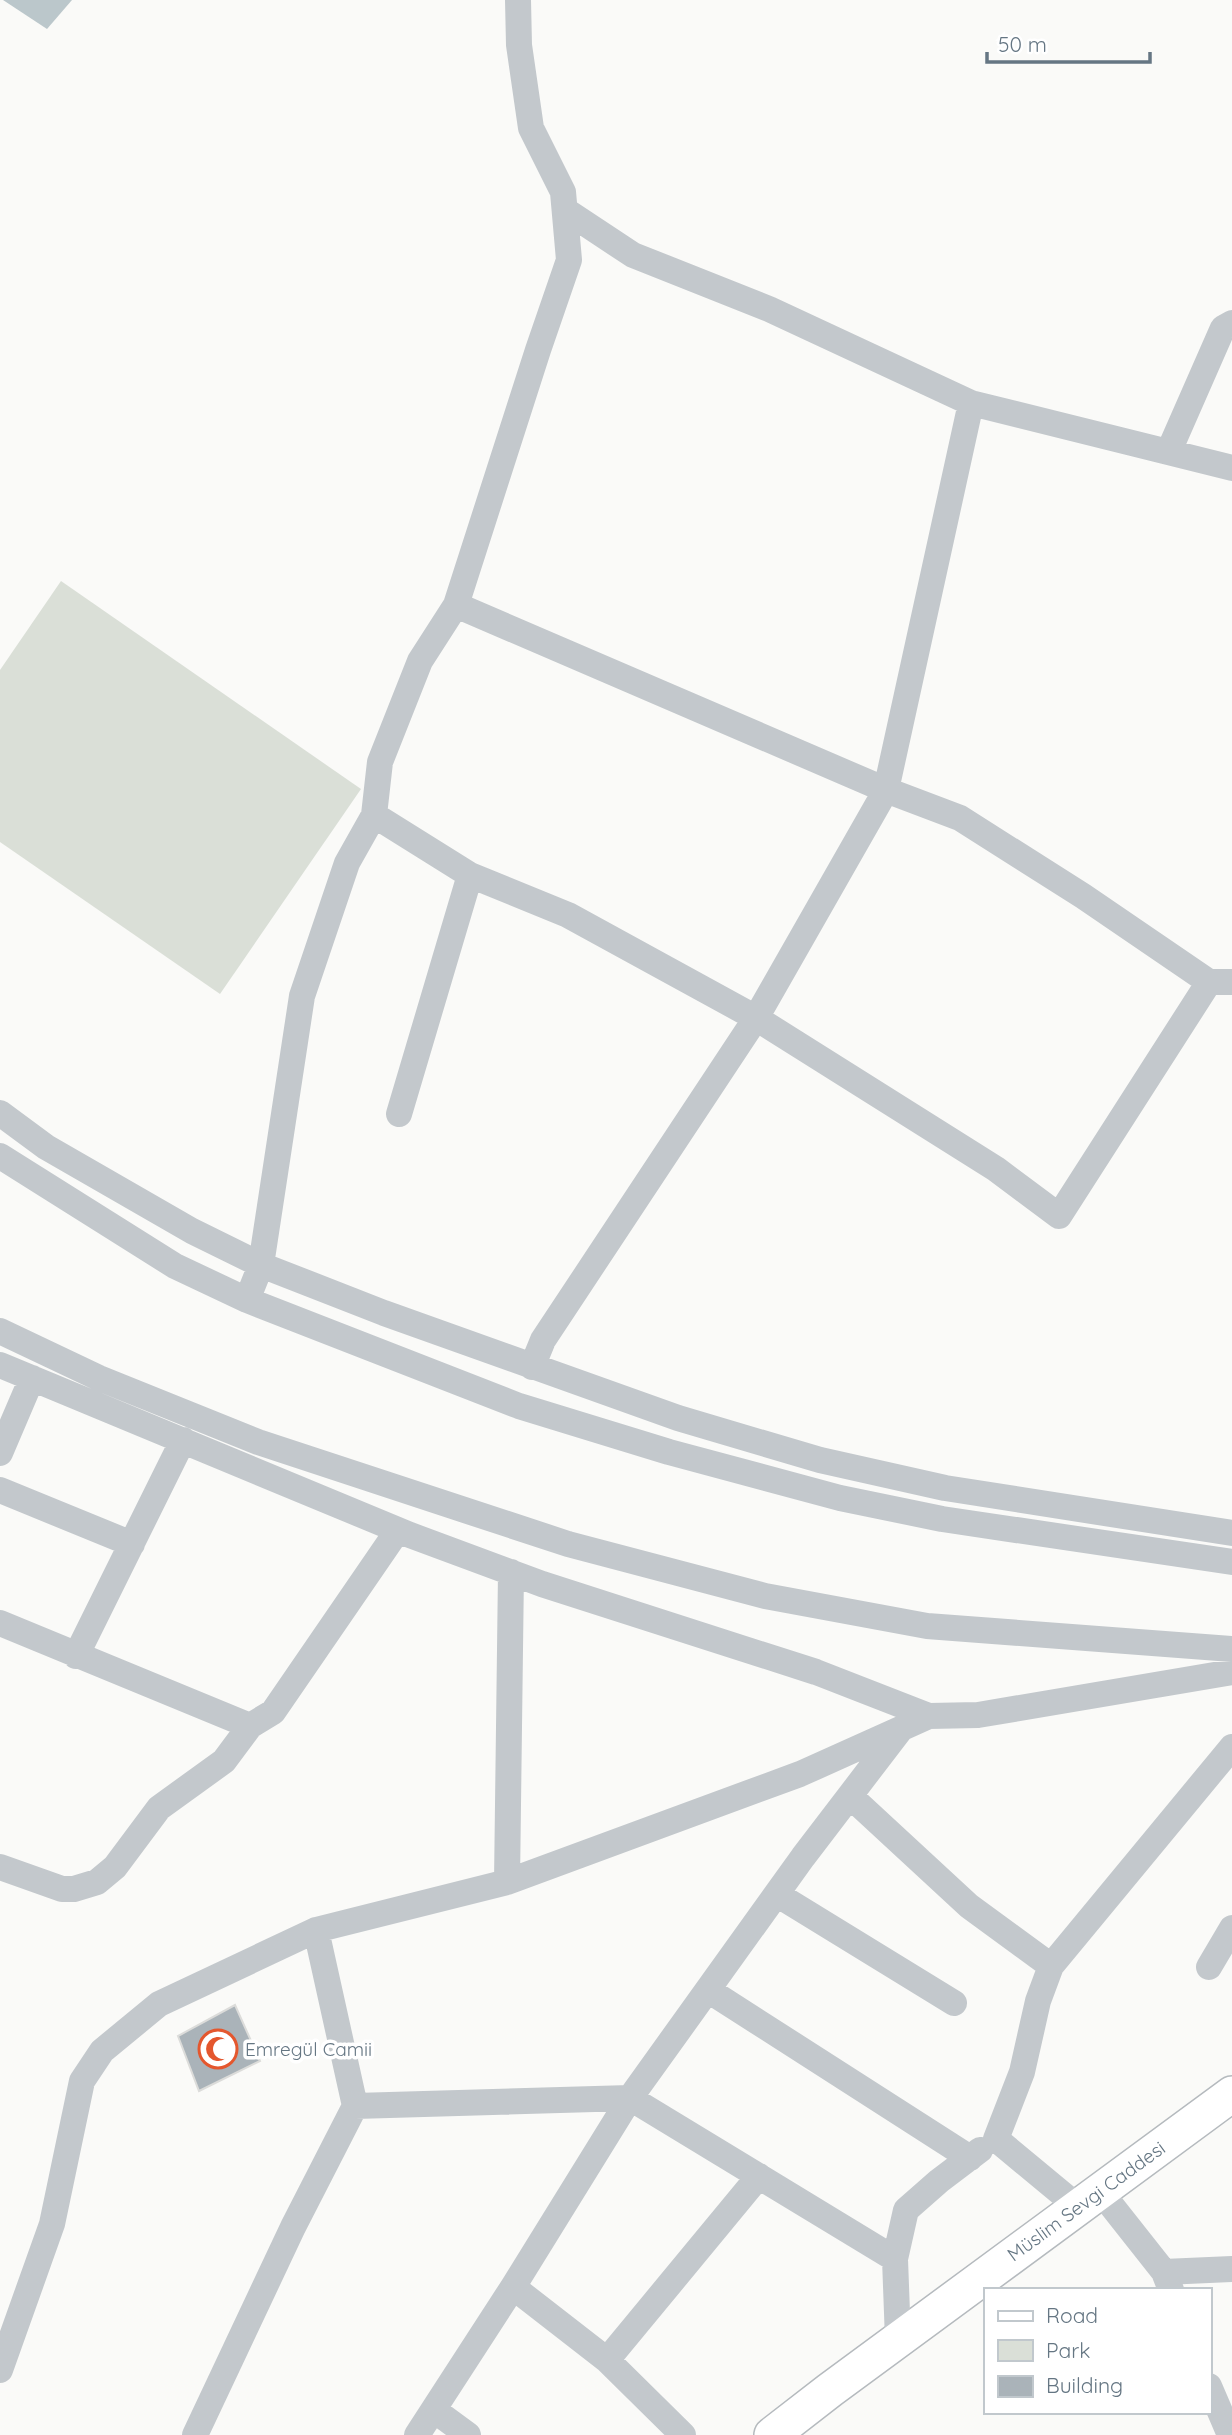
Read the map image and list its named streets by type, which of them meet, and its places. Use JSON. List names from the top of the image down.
{
  "streets": {
    "main road": ["Müslim Sevgi Caddesi"]
  },
  "places": {
    "mosque": ["Emregül Camii"]
  },
  "legend": ["Road", "Park", "Building"],
  "scale_bar": "50 m"
}
